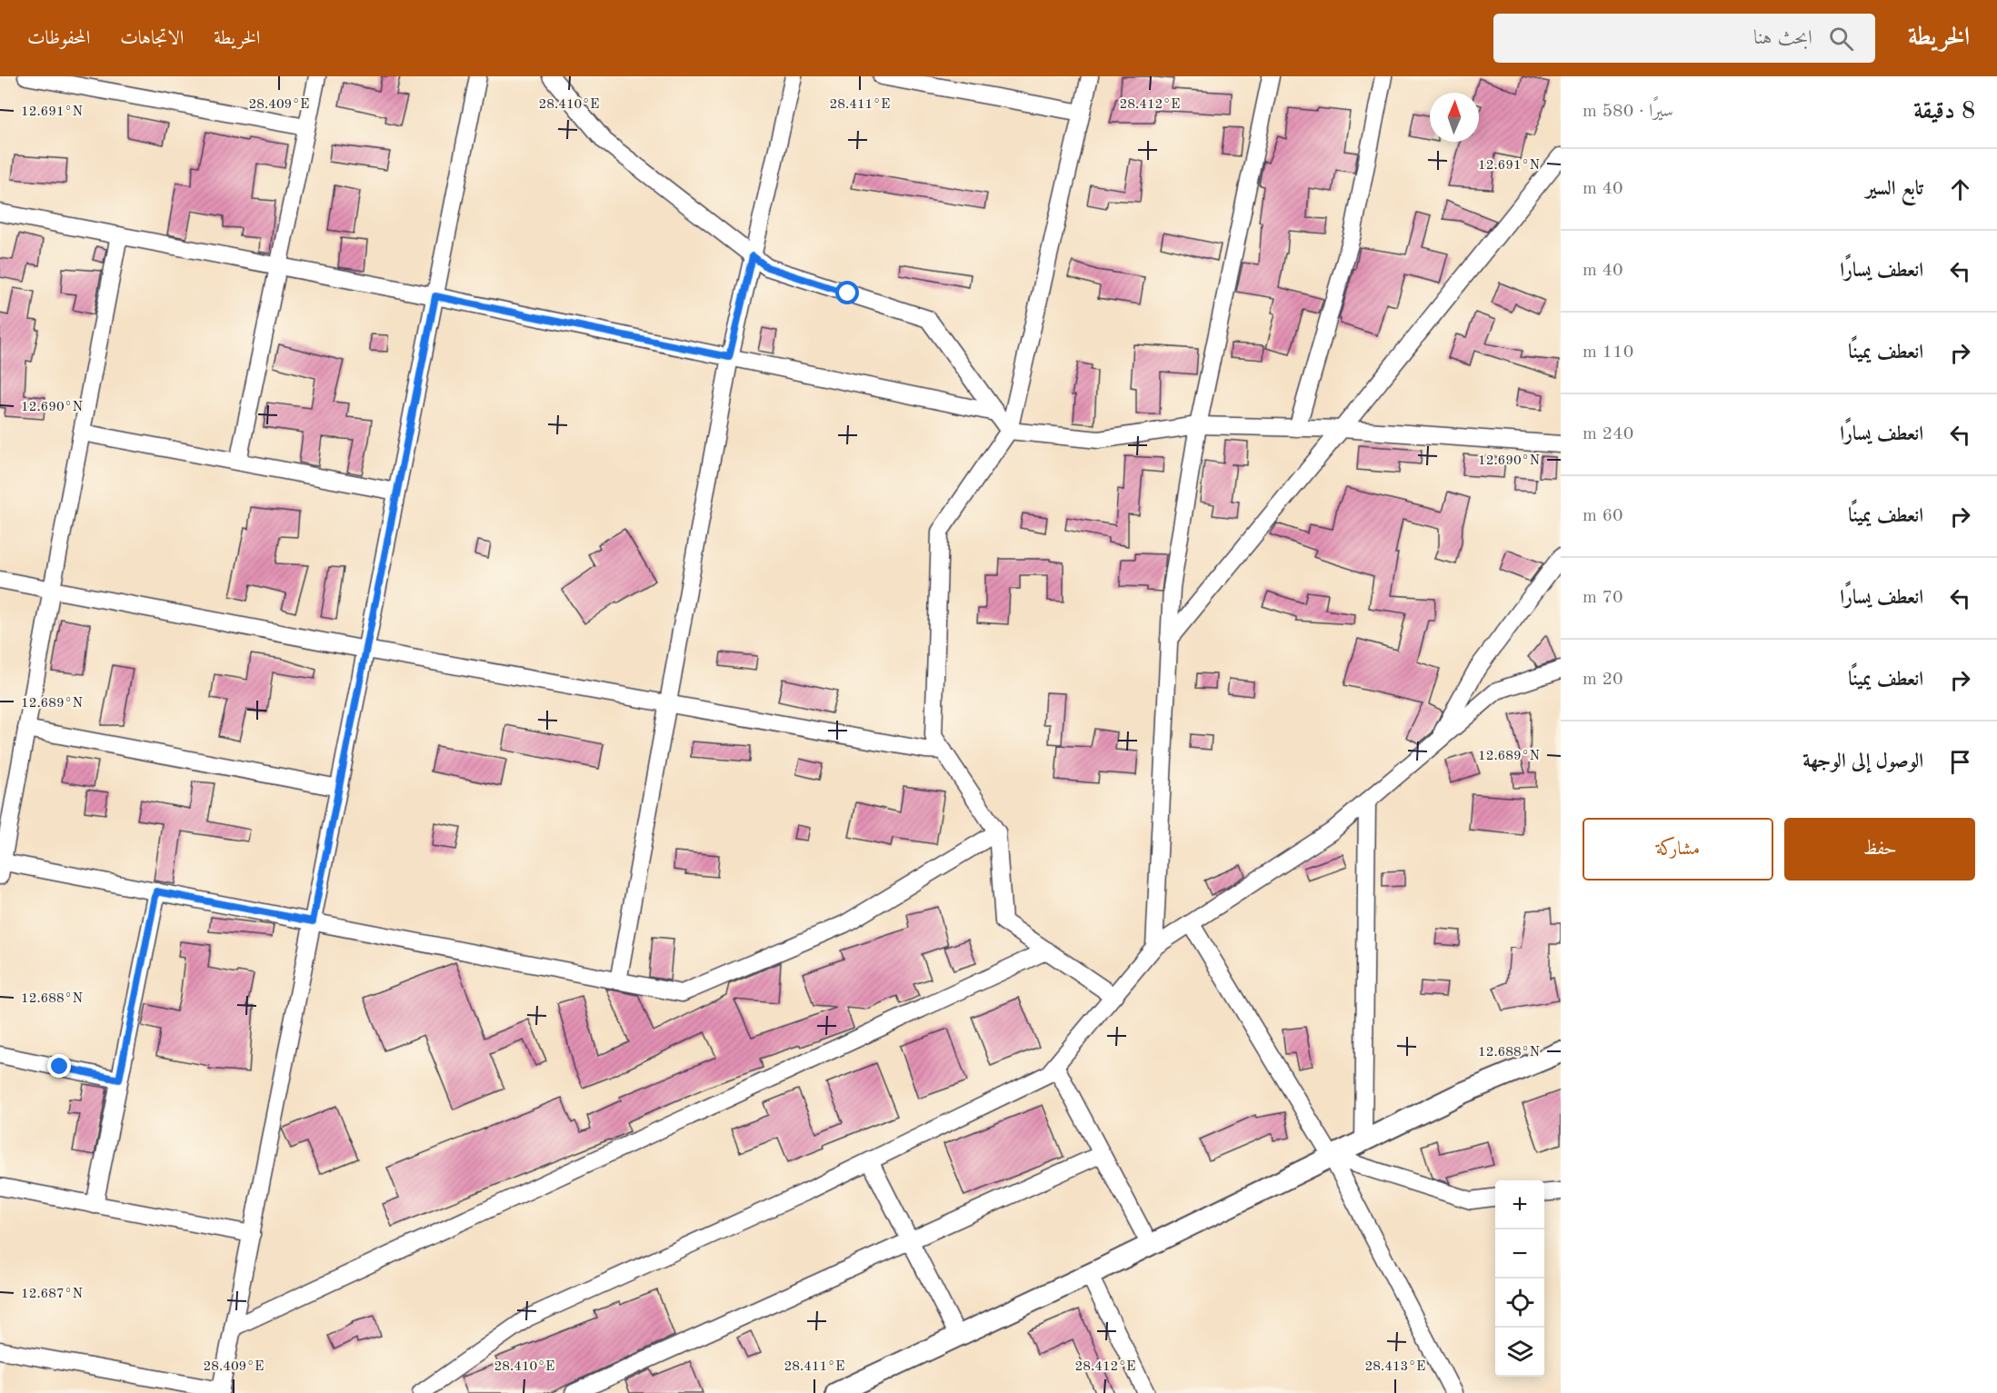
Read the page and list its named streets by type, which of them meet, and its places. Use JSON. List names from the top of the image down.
{
  "north": "top",
  "page": {
    "header": "الخريطة",
    "search": "ابحث هنا",
    "nav": ["الخريطة", "الاتجاهات", "المحفوظات"],
    "heading": ["8 دقيقة", "سيرًا · 580 m"],
    "list": [
      ["تابع السير", "40 m"],
      ["انعطف يسارًا", "40 m"],
      ["انعطف يمينًا", "110 m"],
      ["انعطف يسارًا", "240 m"],
      ["انعطف يمينًا", "60 m"],
      ["انعطف يسارًا", "70 m"],
      ["انعطف يمينًا", "20 m"],
      "الوصول إلى الوجهة"
    ],
    "buttons": ["حفظ", "مشاركة"],
    "map_buttons": ["+", "−"]
  },
  "coordinates": [
    "28.409°E",
    "28.410°E",
    "28.411°E",
    "28.412°E",
    "12.691°N",
    "12.690°N",
    "12.689°N",
    "12.688°N",
    "12.687°N",
    "28.413°E"
  ]
}
